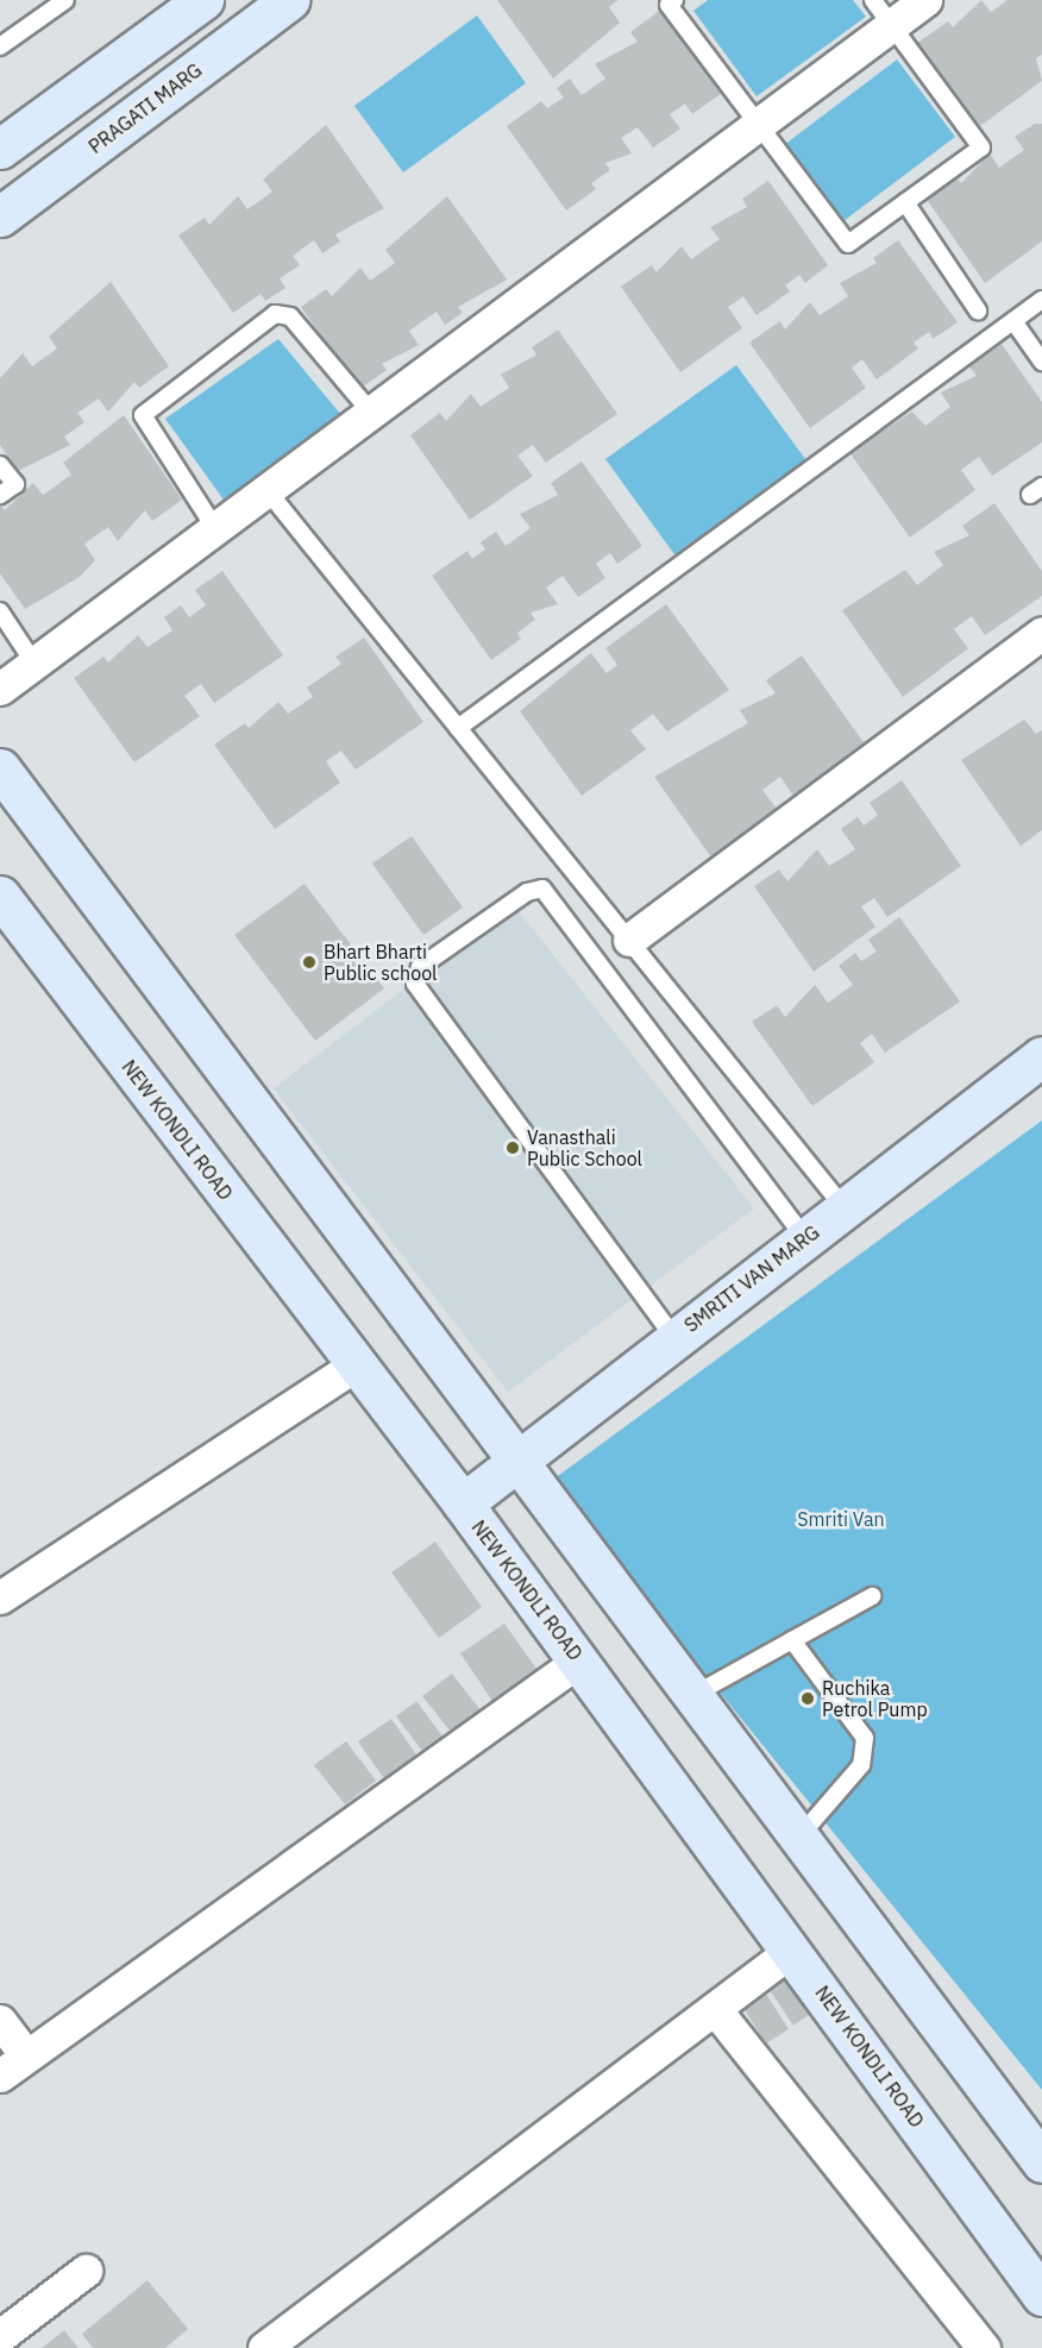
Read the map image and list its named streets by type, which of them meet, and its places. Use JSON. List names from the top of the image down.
{
  "streets": {
    "street": ["PRAGATI MARG", "NEW KONDLI ROAD", "SMRITI VAN MARG"]
  },
  "crossings": [
    ["NEW KONDLI ROAD", "SMRITI VAN MARG"]
  ],
  "parks": ["Smriti Van"],
  "places": ["Bhart Bharti Public school", "Vanasthali Public School", "Ruchika Petrol Pump"]
}
